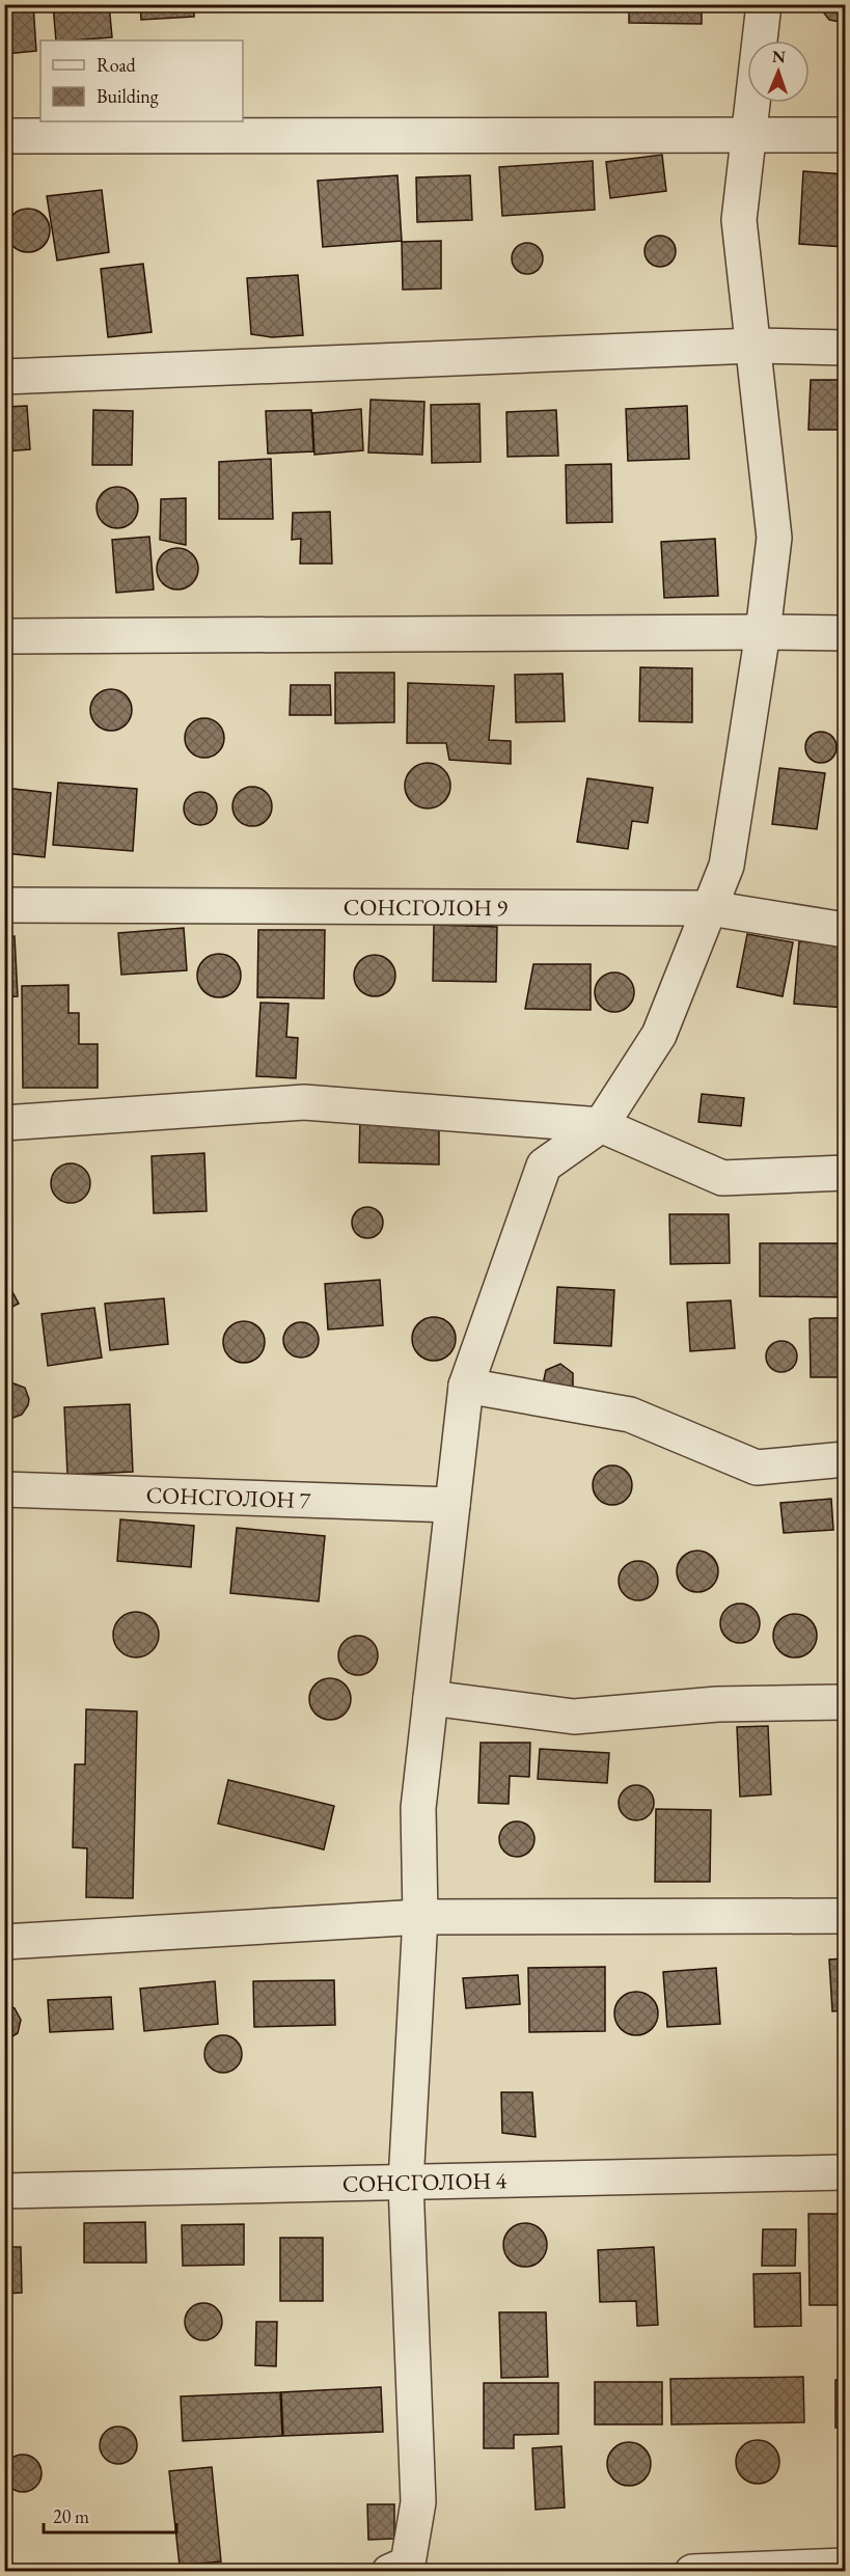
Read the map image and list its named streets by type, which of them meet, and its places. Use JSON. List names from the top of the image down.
{
  "streets": {
    "street": ["СОНСГОЛОН 9", "СОНСГОЛОН 7", "СОНСГОЛОН 4"]
  },
  "legend": ["Road", "Building"],
  "scale_bar": "20 m",
  "north": "top"
}
